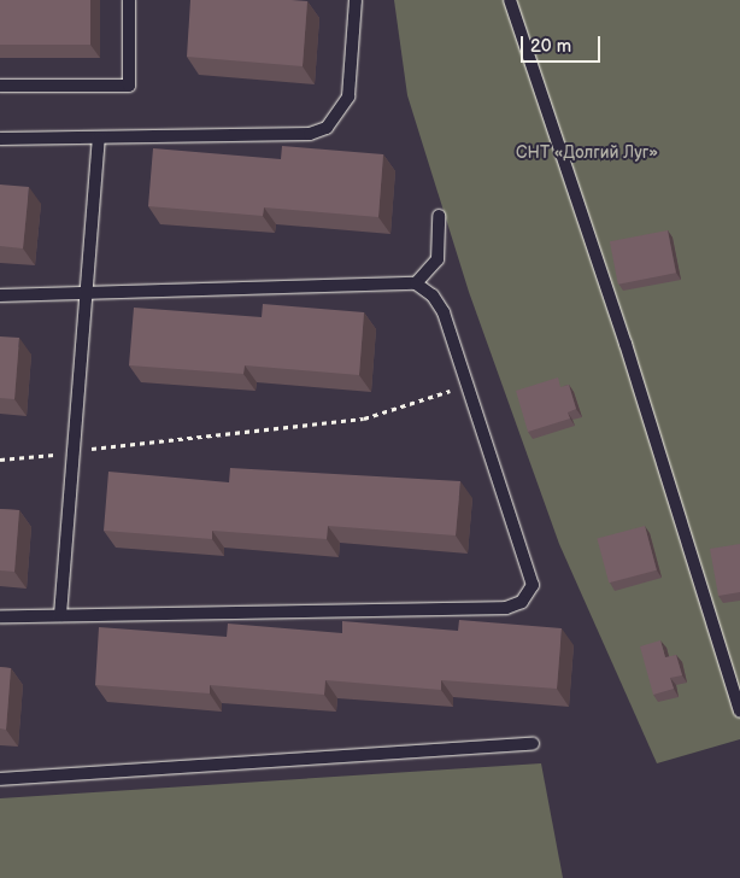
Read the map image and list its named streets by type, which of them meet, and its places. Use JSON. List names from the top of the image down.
{
  "parks": ["СНТ «Долгий Луг»"],
  "scale_bar": "20 m"
}
